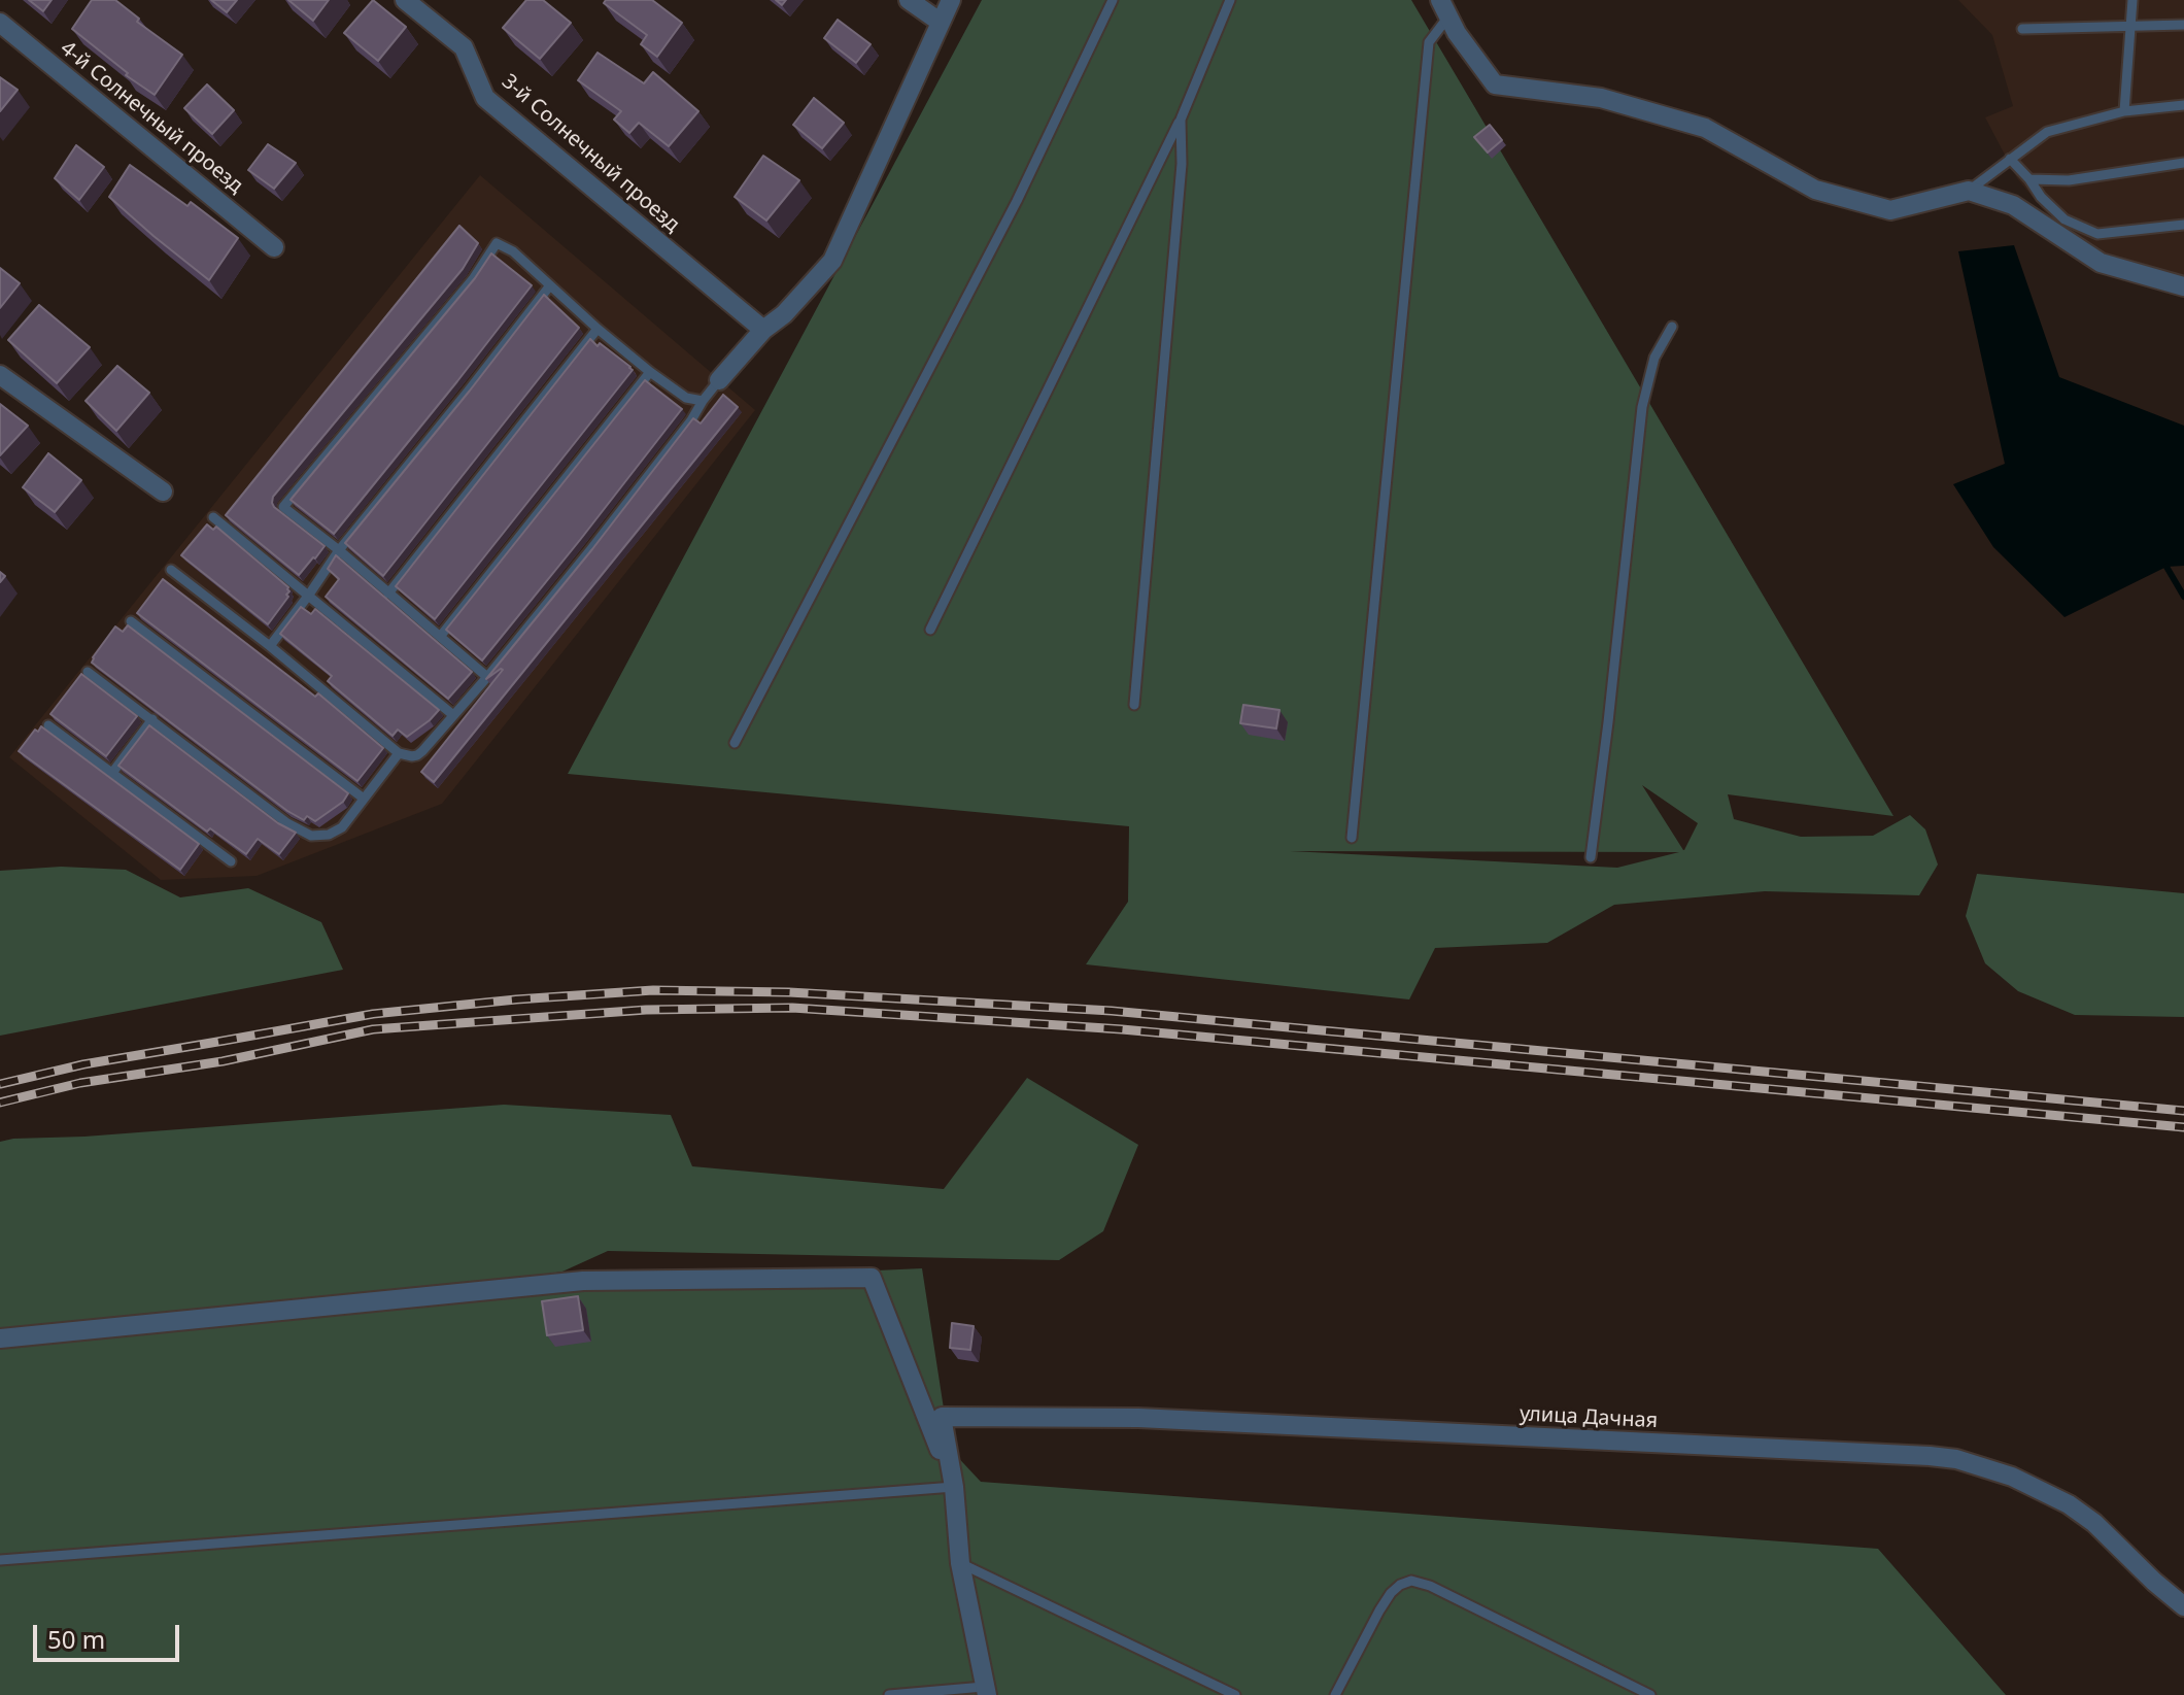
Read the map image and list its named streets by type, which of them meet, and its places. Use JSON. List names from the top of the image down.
{
  "streets": {
    "street": ["4-й Солнечный проезд", "3-й Солнечный проезд", "улица Дачная"]
  },
  "scale_bar": "50 m"
}
